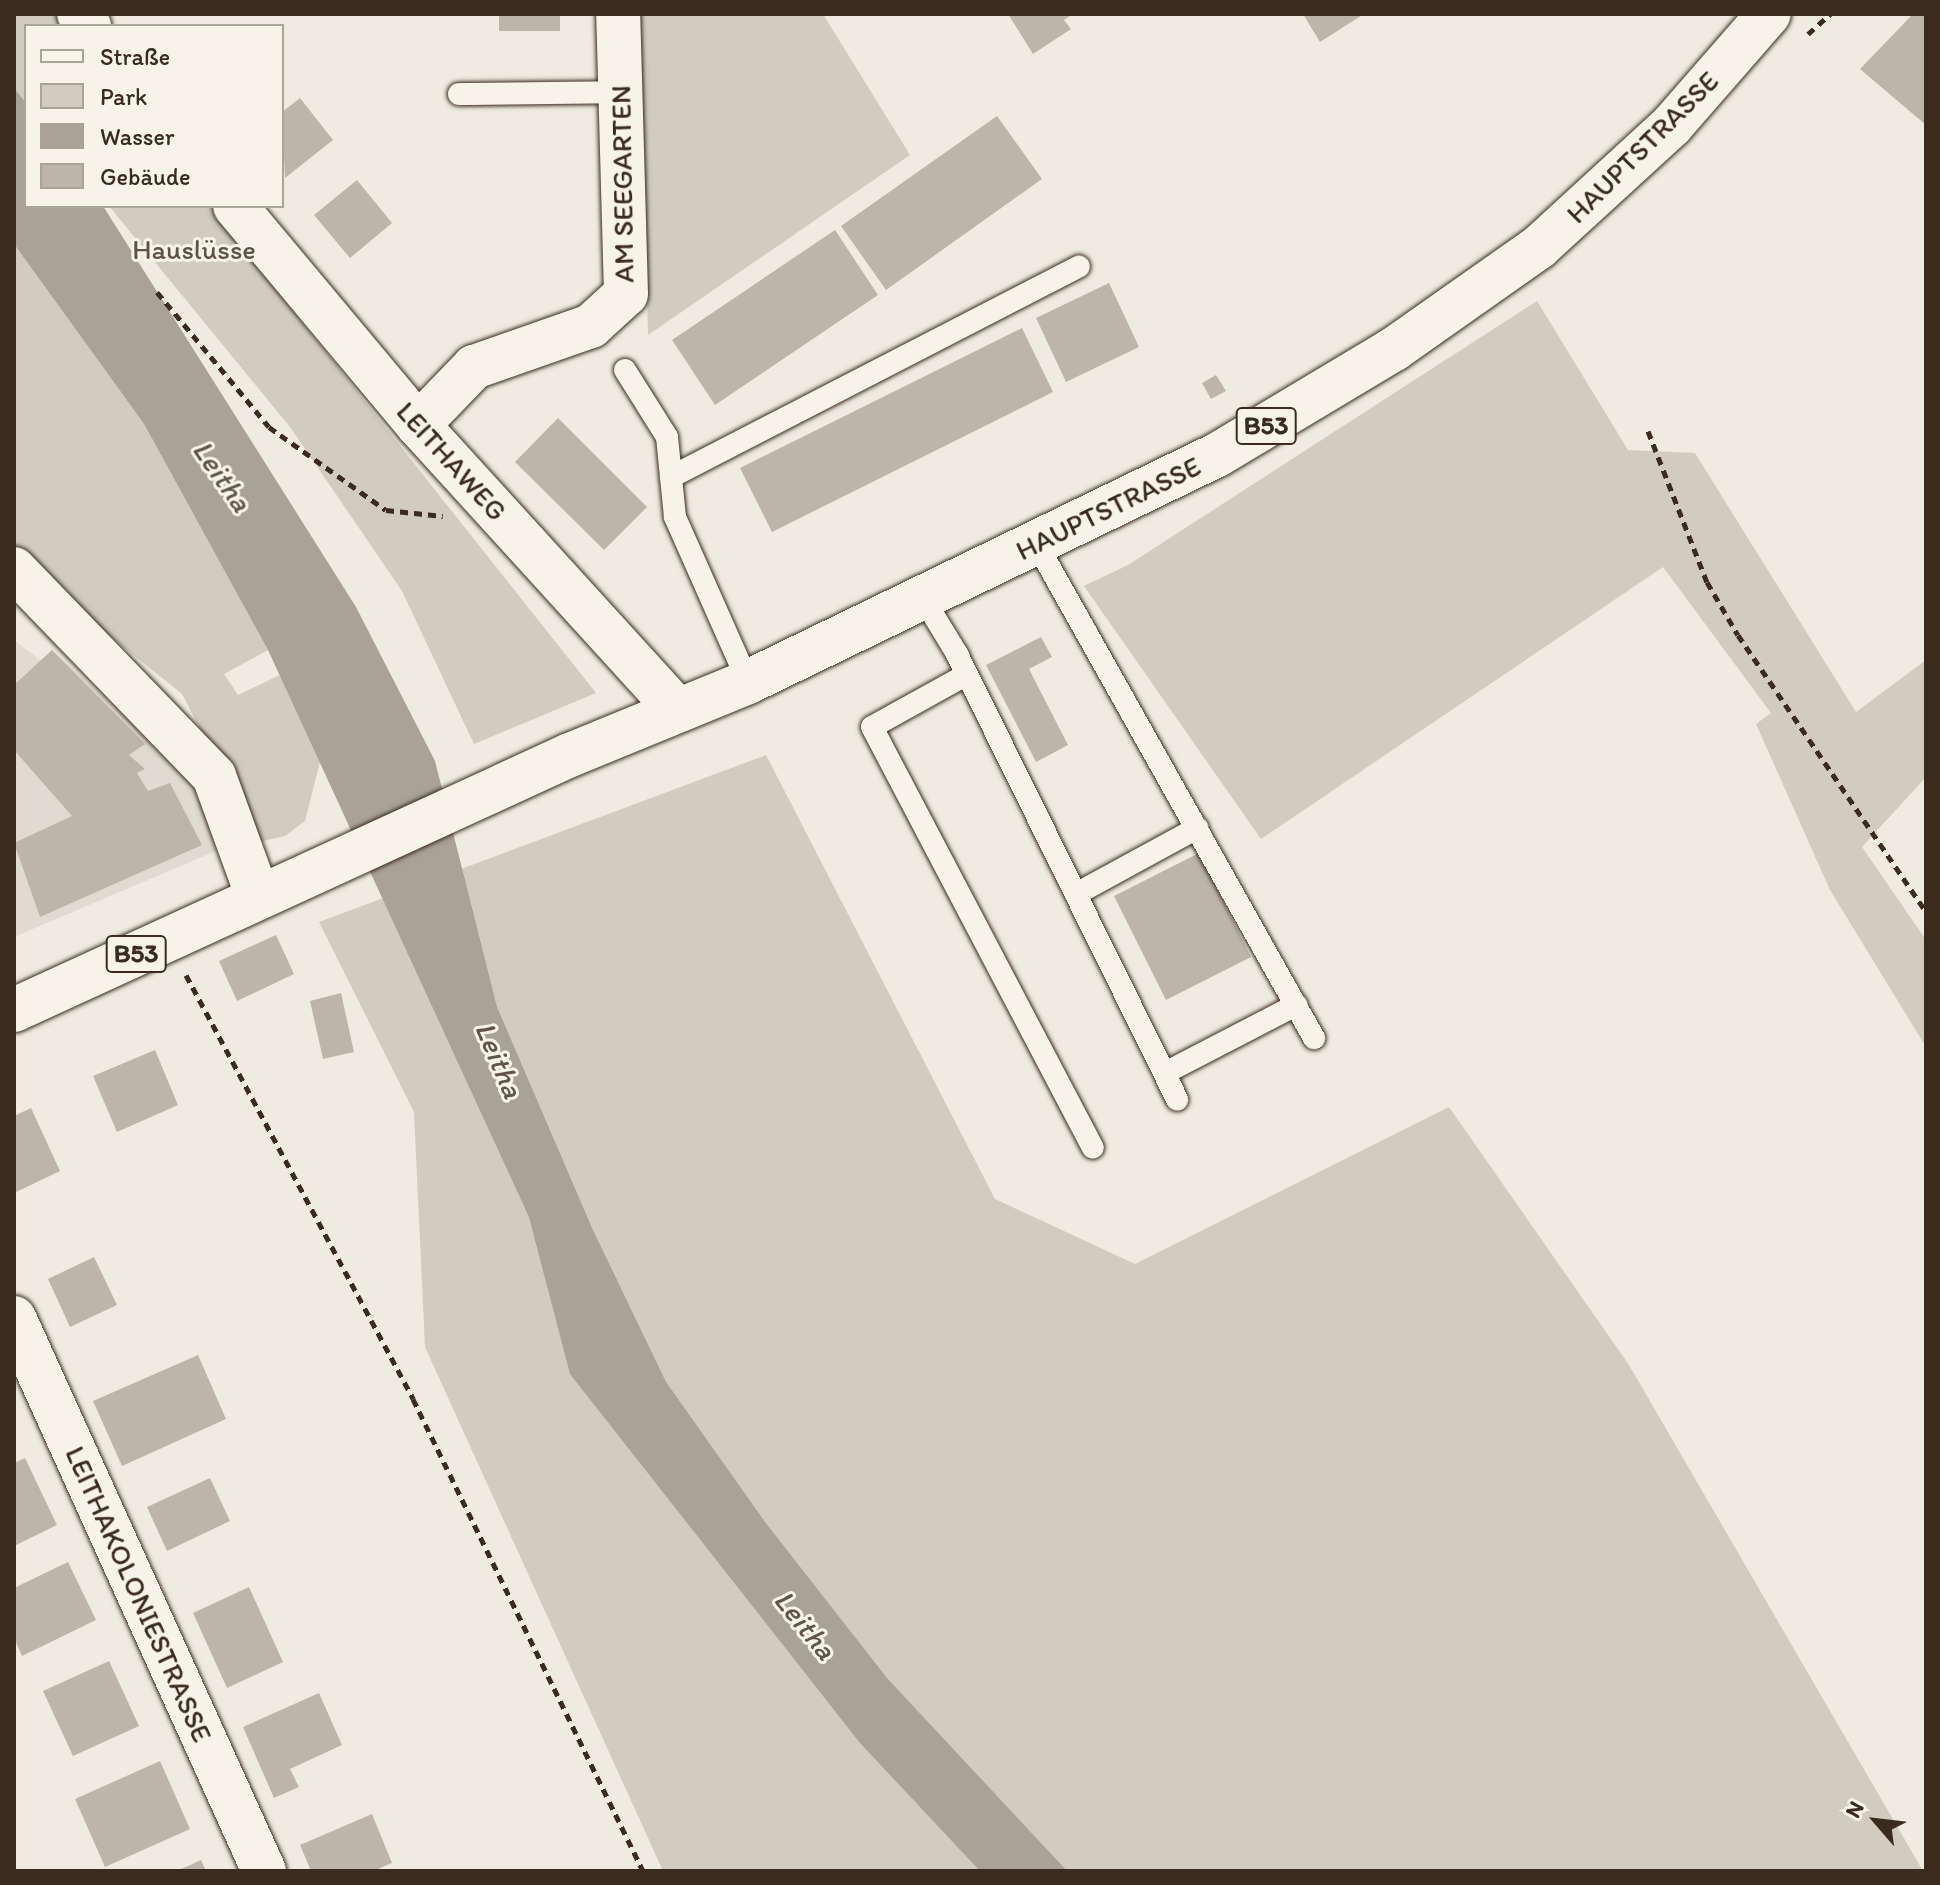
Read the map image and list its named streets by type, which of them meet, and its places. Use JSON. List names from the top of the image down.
{
  "streets": {
    "street": [
      "HAUPTSTRASSE",
      "AM SEEGARTEN",
      "B53",
      "LEITHAWEG",
      "LEITHAKOLONIESTRASSE"
    ]
  },
  "crossings": [
    ["HAUPTSTRASSE", "B53"],
    ["HAUPTSTRASSE", "LEITHAWEG"],
    ["AM SEEGARTEN", "LEITHAWEG"]
  ],
  "water": ["Leitha"],
  "parks": ["Hauslüsse"],
  "legend": [
    "Straße",
    "Park",
    "Wasser",
    "Gebäude"
  ],
  "north": "top left"
}
